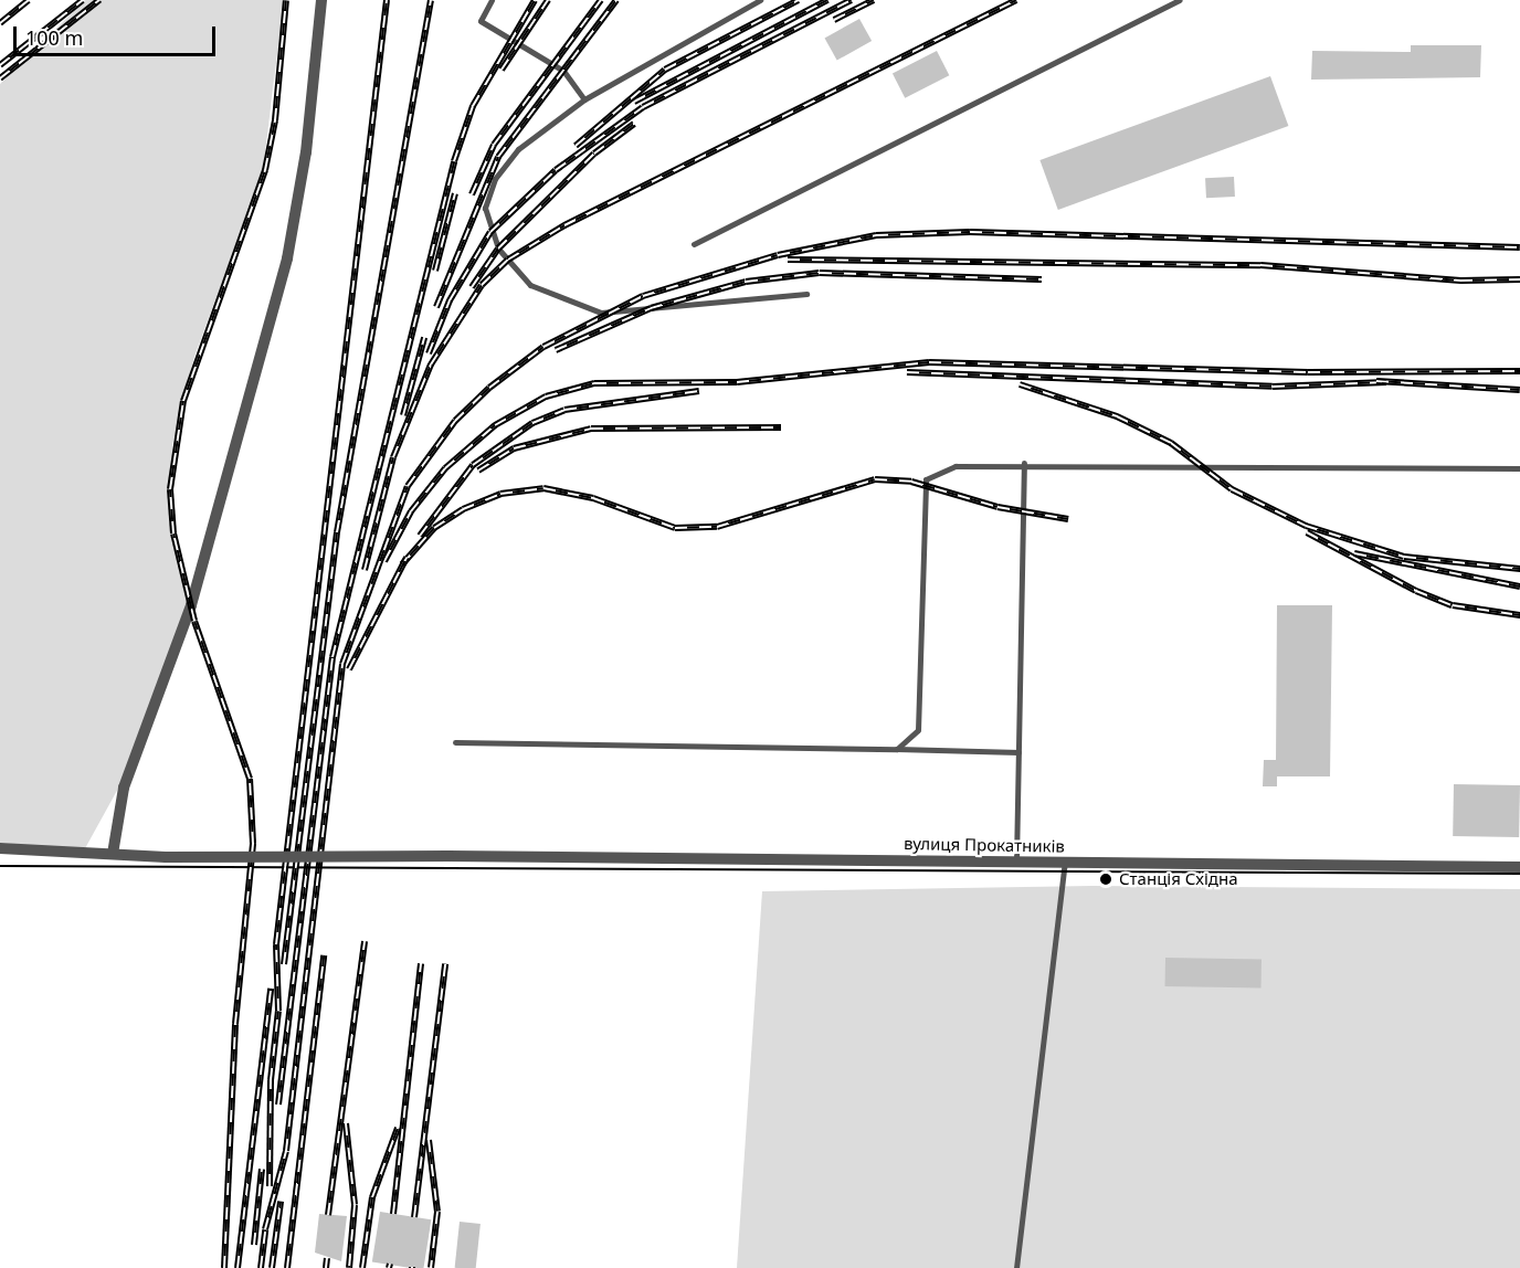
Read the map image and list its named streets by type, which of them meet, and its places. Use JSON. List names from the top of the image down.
{
  "streets": {
    "street": ["вулиця Прокатників"]
  },
  "places": ["Станція Східна"],
  "scale_bar": "100 m"
}
